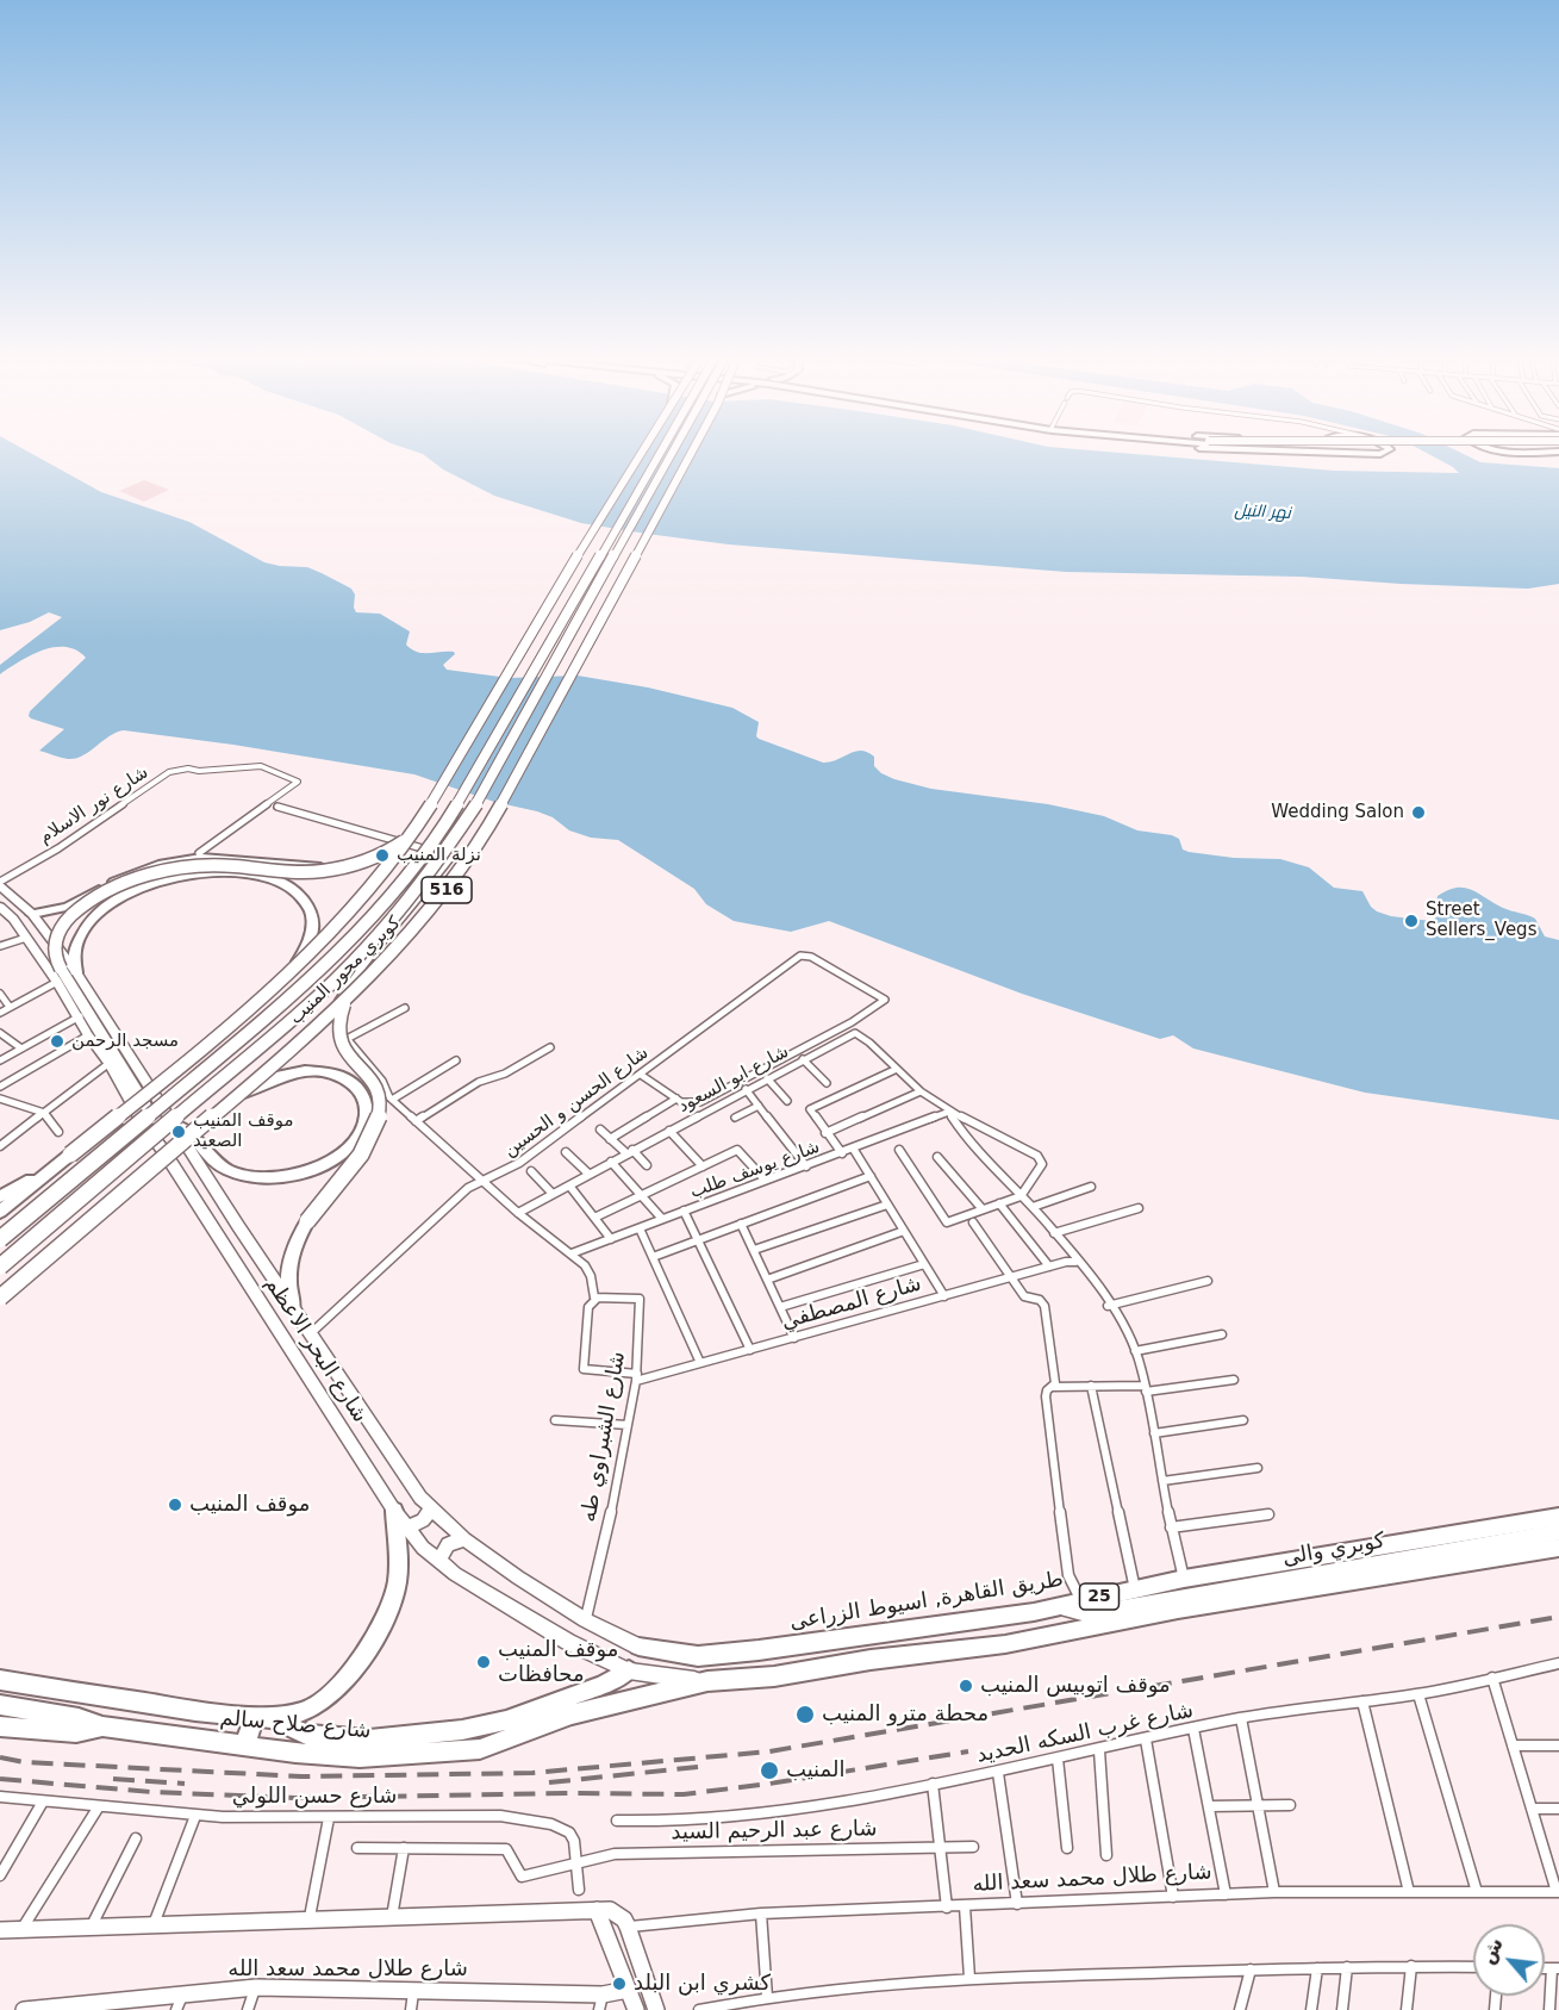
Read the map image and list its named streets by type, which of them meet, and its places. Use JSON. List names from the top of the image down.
{
  "streets": {
    "highway": [
      "516",
      "كوبري محور المنيب",
      "25",
      "طريق القاهرة, اسيوط الزراعى",
      "شارع صلاح سالم"
    ],
    "main road": ["شارع البحر الاعظم", "كوبري والى", "شارع طلال محمد سعد الله"],
    "street": [
      "شارع نور الاسلام",
      "شارع ابو السعود",
      "شارع الحسن و الحسين",
      "شارع يوسف طلب",
      "شارع المصطفي",
      "شارع الشبراوي طه",
      "شارع غرب السكه الحديد",
      "شارع حسن اللولي",
      "شارع عبد الرحيم السيد"
    ]
  },
  "crossings": [
    ["شارع نور الاسلام", "شارع البحر الاعظم"],
    ["شارع ابو السعود", "شارع يوسف طلب"],
    ["شارع الحسن و الحسين", "شارع البحر الاعظم"],
    ["شارع المصطفي", "شارع الشبراوي طه"],
    ["شارع البحر الاعظم", "شارع الشبراوي طه"],
    ["شارع البحر الاعظم", "25"],
    ["شارع البحر الاعظم", "طريق القاهرة, اسيوط الزراعى"],
    ["شارع البحر الاعظم", "شارع صلاح سالم"],
    ["كوبري والى", "طريق القاهرة, اسيوط الزراعى"],
    ["25", "شارع صلاح سالم"],
    ["شارع حسن اللولي", "شارع عبد الرحيم السيد"]
  ],
  "water": ["نهر النيل"],
  "places": [
    "Wedding Salon",
    "نزلة المنيب",
    "Street Sellers_Vegs",
    "مسجد الرحمن",
    "موقف المنيب الصعيد",
    "موقف المنيب",
    "موقف المنيب محافظات",
    "موقف اتوبيس المنيب",
    "محطة مترو المنيب",
    "المنيب",
    "كشري ابن البلد"
  ],
  "north": "top left"
}
